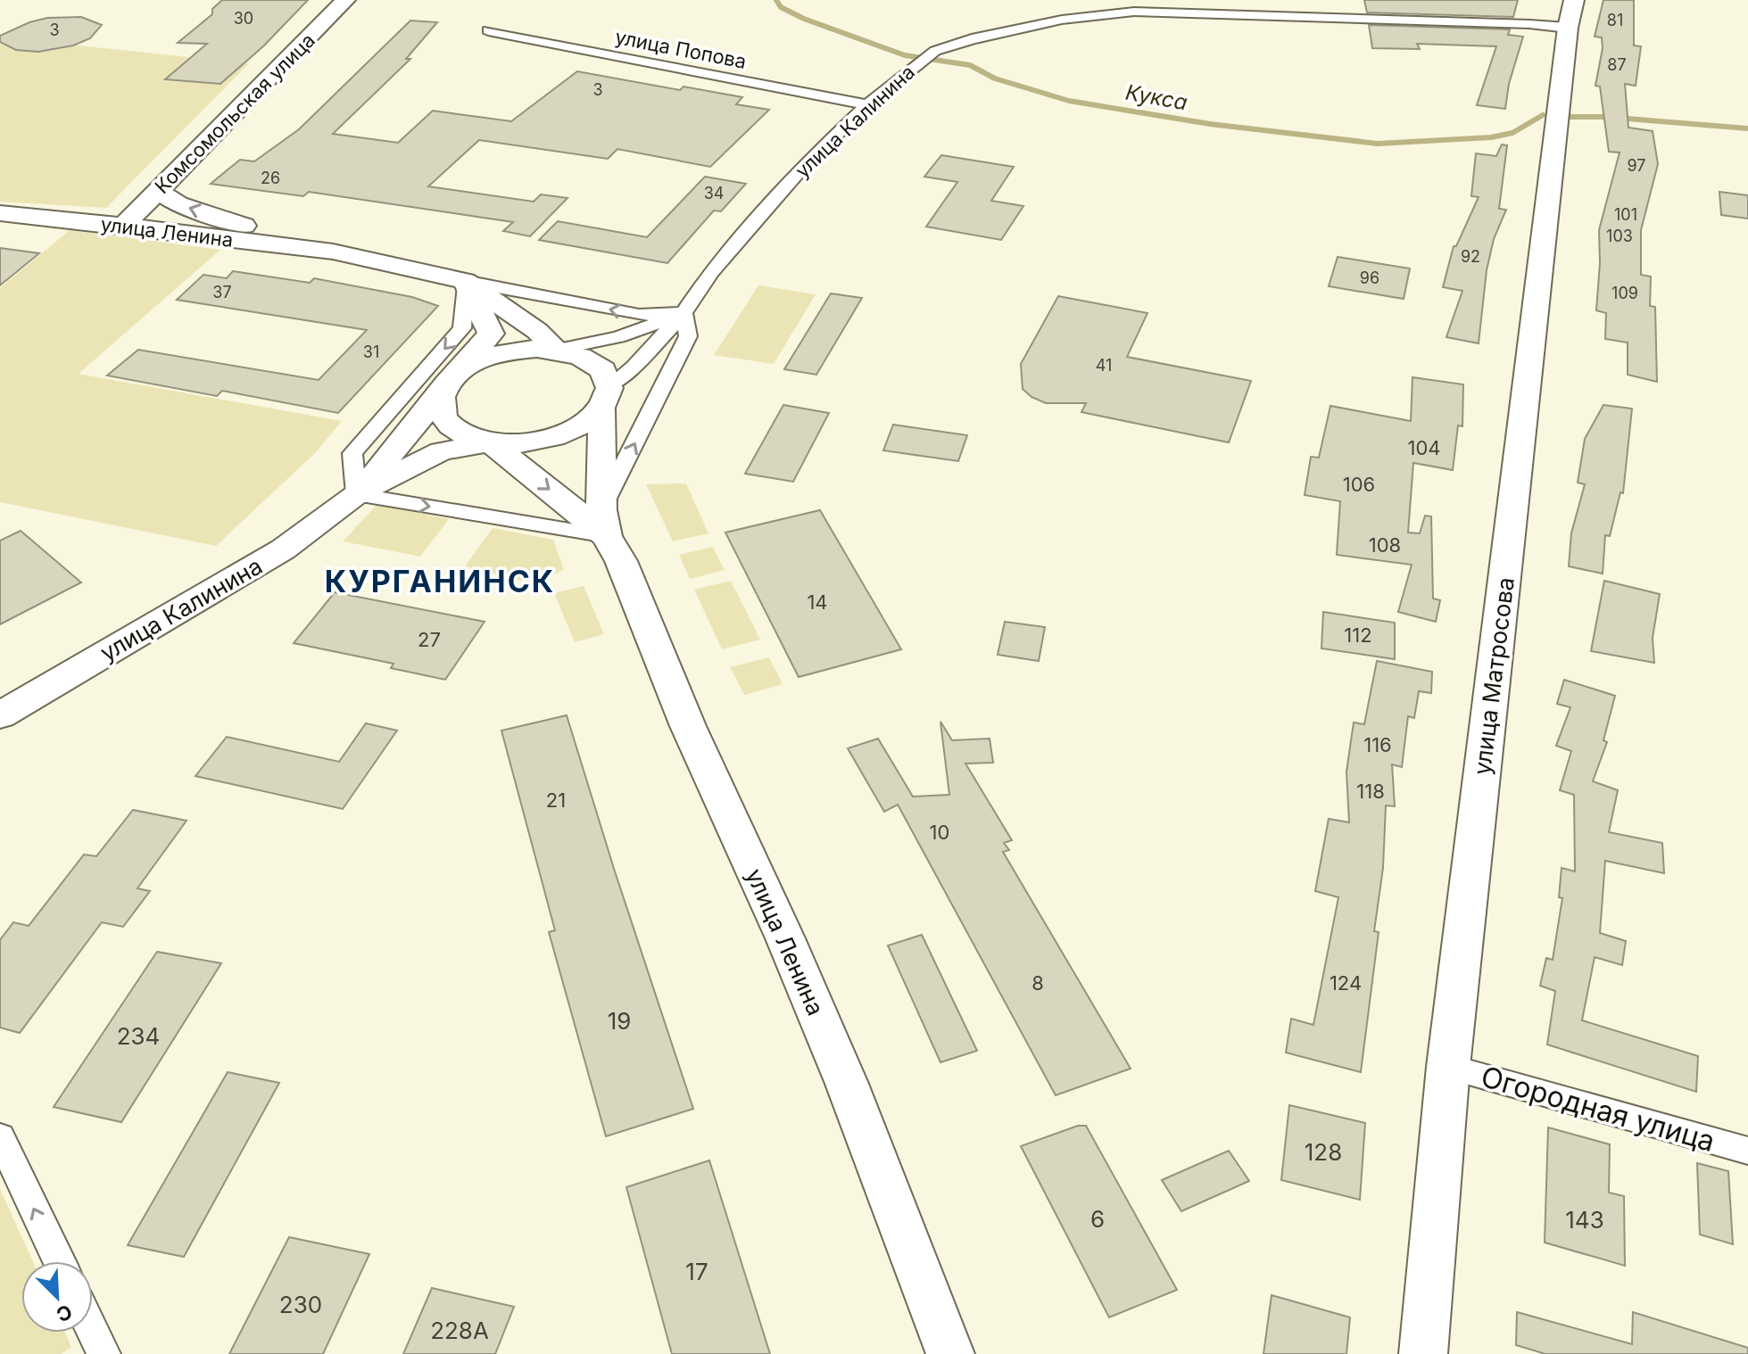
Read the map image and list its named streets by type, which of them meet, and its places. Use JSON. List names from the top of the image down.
{
  "streets": {
    "street": [
      "улица Попова",
      "Комсомольская улица",
      "улица Калинина",
      "улица Ленина",
      "улица Матросова",
      "Огородная улица"
    ]
  },
  "crossings": [
    ["улица Попова", "улица Калинина"],
    ["Комсомольская улица", "улица Ленина"],
    ["улица Калинина", "улица Ленина"],
    ["улица Калинина", "улица Матросова"],
    ["улица Матросова", "Огородная улица"]
  ],
  "districts": ["КУРГАНИНСК"],
  "water": ["Кукса"],
  "house_numbers": [
    "30",
    "81",
    "3",
    "87",
    "3",
    "97",
    "26",
    "34",
    "101",
    "103",
    "92",
    "96",
    "37",
    "109",
    "31",
    "41",
    "104",
    "106",
    "108",
    "14",
    "112",
    "27",
    "116",
    "118",
    "21",
    "10",
    "8",
    "124",
    "19",
    "234",
    "128",
    "6",
    "143",
    "17",
    "230",
    "228А"
  ],
  "north": "bottom right"
}
